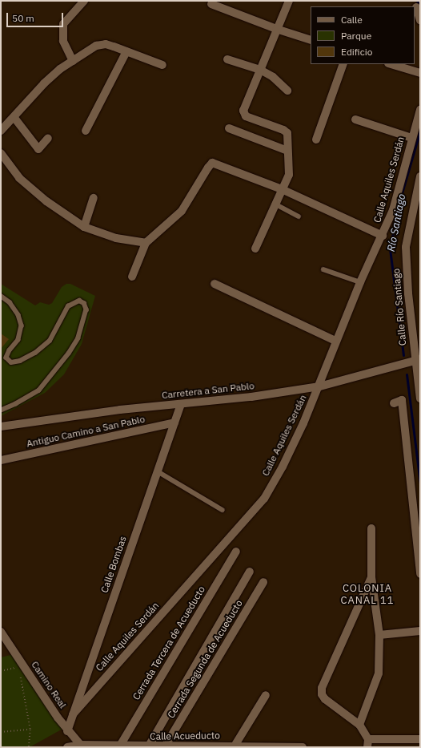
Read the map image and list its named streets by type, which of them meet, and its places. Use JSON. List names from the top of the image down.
{
  "streets": {
    "street": [
      "Calle Aquiles Serdán",
      "Calle Río Santiago",
      "Carretera a San Pablo",
      "Antiguo Camino a San Pablo",
      "Calle Bombas",
      "Cerrada Tercera de Acueducto",
      "Cerrada Segunda de Acueducto",
      "Camino Real",
      "Calle Acueducto"
    ]
  },
  "crossings": [
    ["Calle Aquiles Serdán", "Carretera a San Pablo"],
    ["Calle Aquiles Serdán", "Calle Bombas"],
    ["Calle Río Santiago", "Carretera a San Pablo"],
    ["Carretera a San Pablo", "Calle Bombas"],
    ["Antiguo Camino a San Pablo", "Calle Bombas"],
    ["Calle Bombas", "Camino Real"],
    ["Cerrada Tercera de Acueducto", "Calle Acueducto"],
    ["Cerrada Segunda de Acueducto", "Calle Acueducto"],
    ["Camino Real", "Calle Acueducto"]
  ],
  "districts": ["COLONIA CANAL 11"],
  "water": ["Río Santiago"],
  "legend": ["Calle", "Parque", "Edificio"],
  "scale_bar": "50 m"
}
